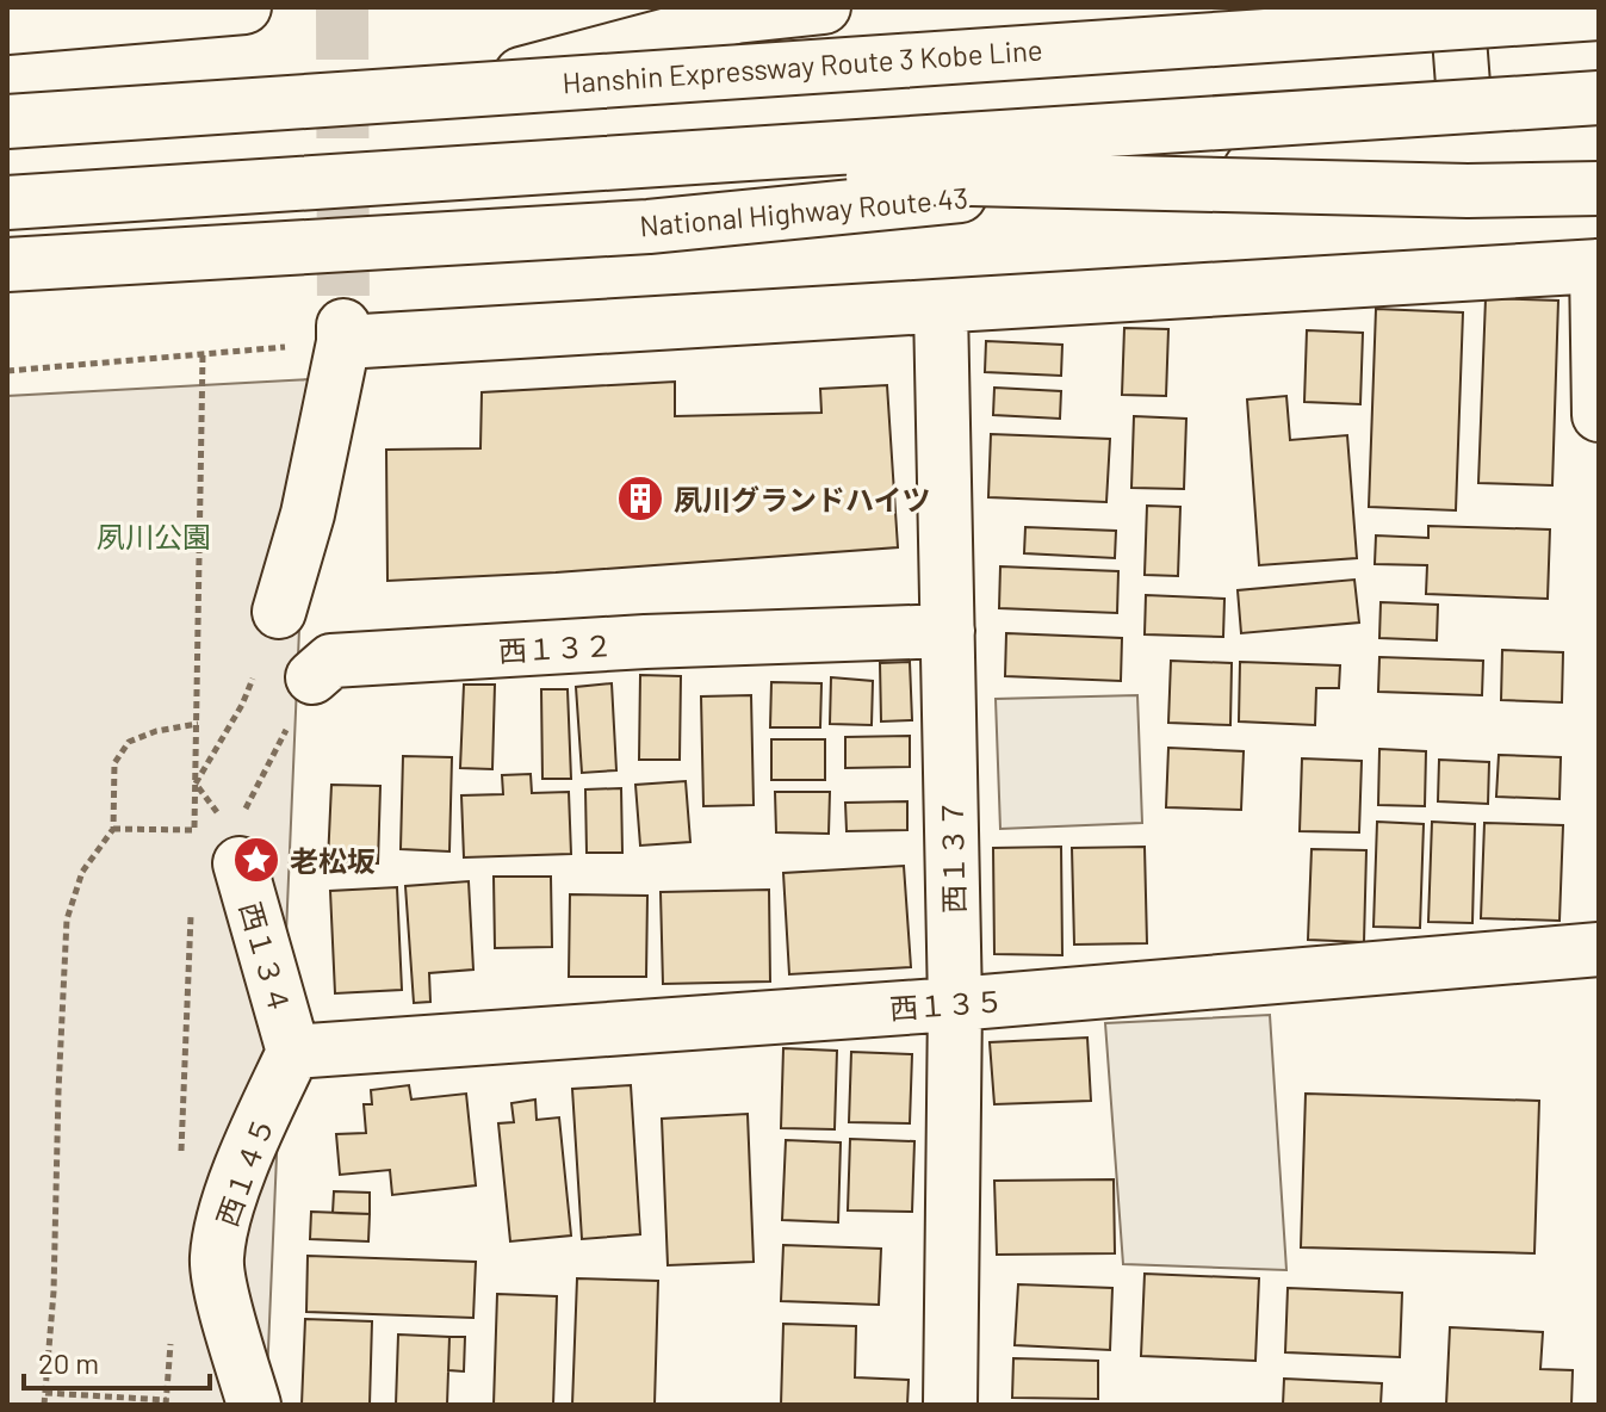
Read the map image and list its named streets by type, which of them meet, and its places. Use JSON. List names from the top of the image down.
{
  "streets": {
    "main road": [
      "Hanshin Expressway Route 3 Kobe Line",
      "National Highway Route 43",
      "西１３２",
      "西１３７",
      "西１３４",
      "西１３５",
      "西１４５"
    ]
  },
  "crossings": [
    ["西１３２", "西１３７"],
    ["西１３７", "西１３５"],
    ["西１３４", "西１３５"],
    ["西１３４", "西１４５"],
    ["西１３５", "西１４５"]
  ],
  "parks": ["夙川公園"],
  "places": {
    "building": ["夙川グランドハイツ"],
    "place": ["老松坂"]
  },
  "scale_bar": "20 m"
}
